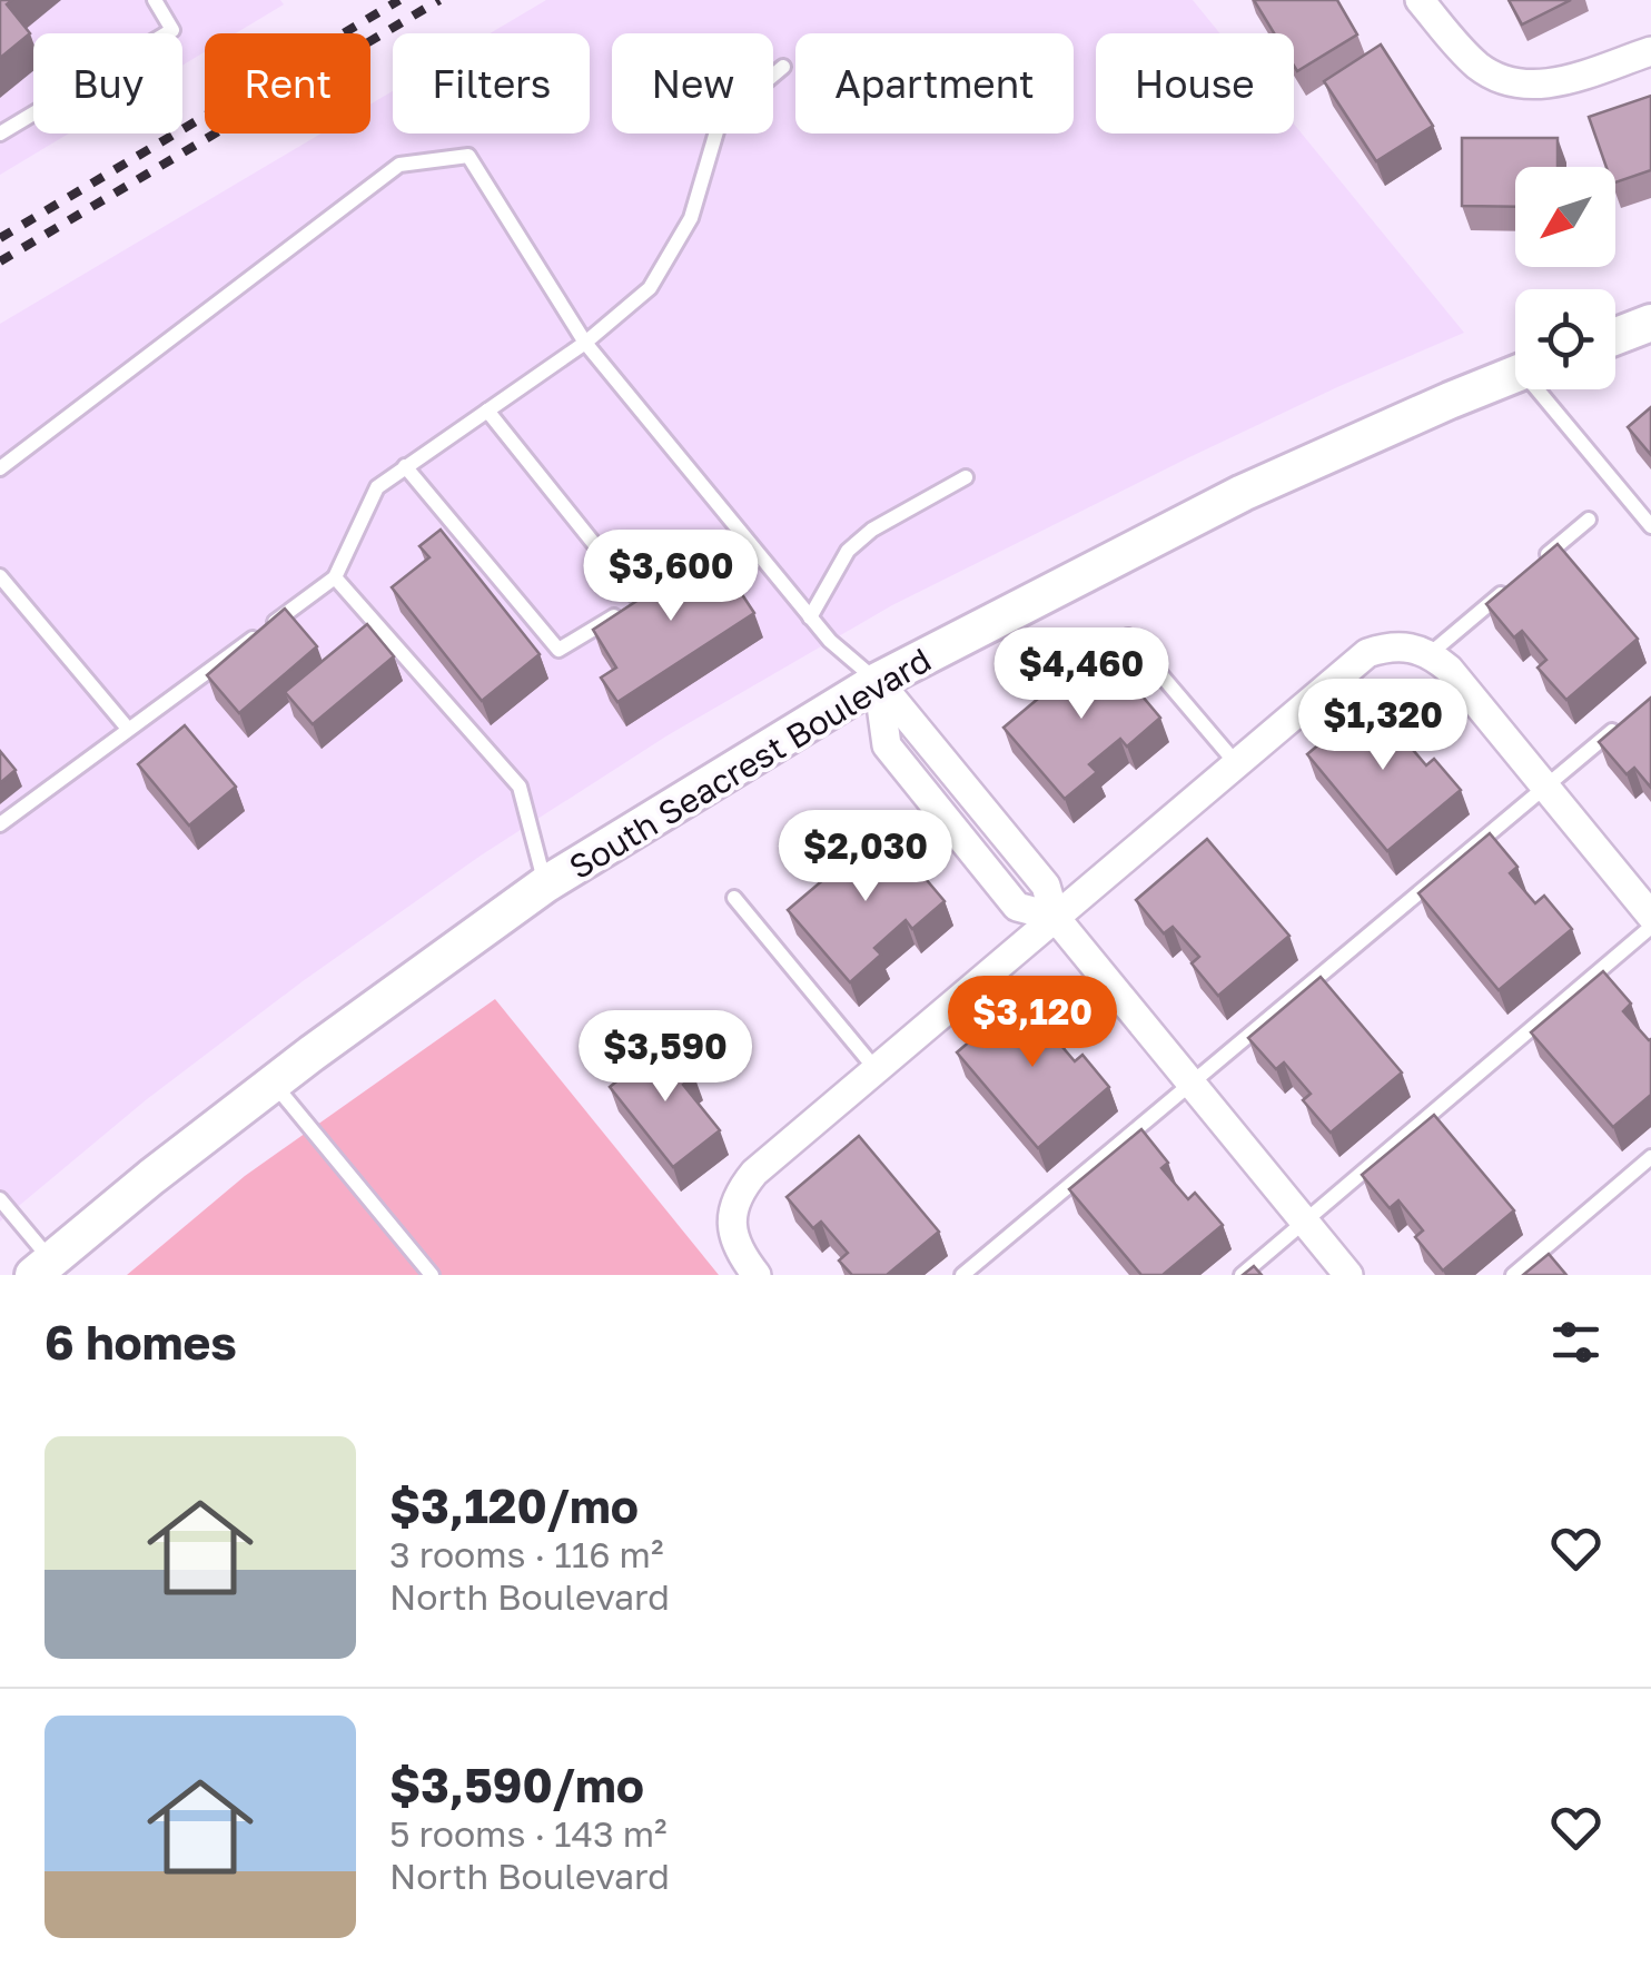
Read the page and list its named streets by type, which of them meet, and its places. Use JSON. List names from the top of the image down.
{
  "streets": {
    "street": ["South Seacrest Boulevard"]
  },
  "north": "bottom left",
  "page": {
    "chip": [
      "Buy",
      "Rent",
      "Filters",
      "New",
      "Apartment",
      "House"
    ],
    "price": [
      "$3,600",
      "$4,460",
      "$1,320",
      "$2,030",
      "$3,120",
      "$3,590"
    ],
    "heading": "6 homes",
    "list": [
      {
        "name": "$3,120/mo",
        "note": "3 rooms · 116 m² · North Boulevard"
      },
      {
        "name": "$3,590/mo",
        "note": "5 rooms · 143 m² · North Boulevard"
      }
    ]
  }
}
